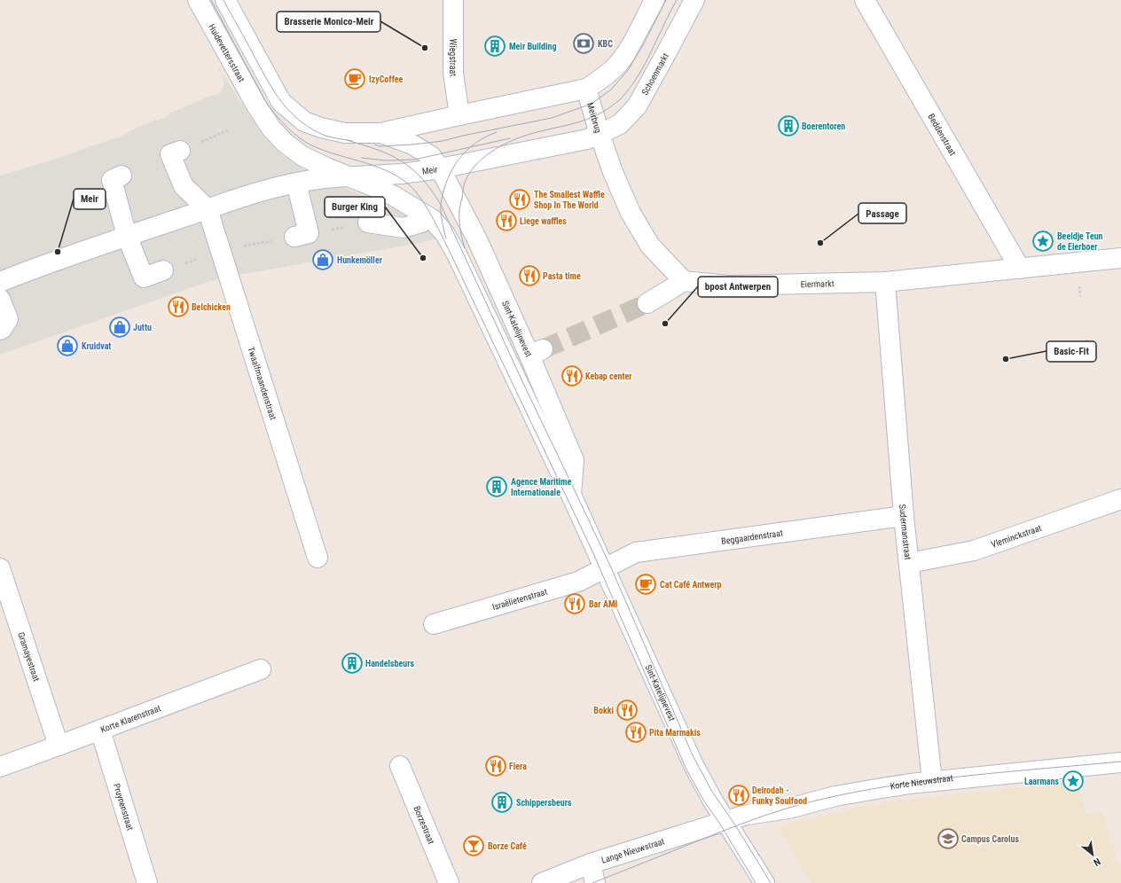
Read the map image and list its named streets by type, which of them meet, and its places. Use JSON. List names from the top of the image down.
{
  "streets": {
    "street": [
      "Huidevettersstraat",
      "Wiegstraat",
      "Schoenmarkt",
      "Meirbrug",
      "Beddenstraat",
      "Meir",
      "Eiermarkt",
      "Sint-Katelijnevest",
      "Twaalfmaandenstraat",
      "Sudermanstraat",
      "Vleminckstraat",
      "Beggaardenstraat",
      "Israëlietenstraat",
      "Gramayestraat",
      "Korte Klarenstraat",
      "Korte Nieuwstraat",
      "Pruynenstraat",
      "Borzestraat",
      "Lange Nieuwstraat"
    ]
  },
  "crossings": [
    ["Huidevettersstraat", "Meir"],
    ["Wiegstraat", "Meirbrug"],
    ["Wiegstraat", "Meir"],
    ["Schoenmarkt", "Meirbrug"],
    ["Meirbrug", "Meir"],
    ["Meirbrug", "Sint-Katelijnevest"],
    ["Beddenstraat", "Eiermarkt"],
    ["Meir", "Sint-Katelijnevest"],
    ["Meir", "Twaalfmaandenstraat"],
    ["Eiermarkt", "Sudermanstraat"],
    ["Sint-Katelijnevest", "Beggaardenstraat"],
    ["Sint-Katelijnevest", "Israëlietenstraat"],
    ["Sint-Katelijnevest", "Korte Nieuwstraat"],
    ["Sint-Katelijnevest", "Lange Nieuwstraat"],
    ["Sudermanstraat", "Vleminckstraat"],
    ["Sudermanstraat", "Beggaardenstraat"],
    ["Sudermanstraat", "Korte Nieuwstraat"],
    ["Beggaardenstraat", "Israëlietenstraat"],
    ["Gramayestraat", "Korte Klarenstraat"],
    ["Korte Klarenstraat", "Pruynenstraat"],
    ["Korte Nieuwstraat", "Lange Nieuwstraat"]
  ],
  "places": {
    "bank": ["KBC"],
    "building": [
      "Meir Building",
      "Boerentoren",
      "Agence Maritime Internationale",
      "Handelsbeurs",
      "Schippersbeurs"
    ],
    "other": [
      "Brasserie Monico-Meir",
      "Passage",
      "Meir",
      "Burger King",
      "bpost Antwerpen",
      "Basic-Fit"
    ],
    "cafe": ["IzyCoffee", "Cat Café Antwerp"],
    "restaurant": [
      "The Smallest Waffle Shop In The World",
      "Liege waffles",
      "Pasta time",
      "Belchicken",
      "Kebap center",
      "Bar AMI",
      "Bokki",
      "Pita Marmakis",
      "Fiera",
      "Delrodah - Funky Soulfood"
    ],
    "place": ["Beeldje Teun de Eierboer", "Laarmans"],
    "shop": ["Hunkemöller", "Juttu", "Kruidvat"],
    "school or university": ["Campus Carolus"],
    "bar": ["Borze Café"]
  },
  "north": "bottom right"
}
